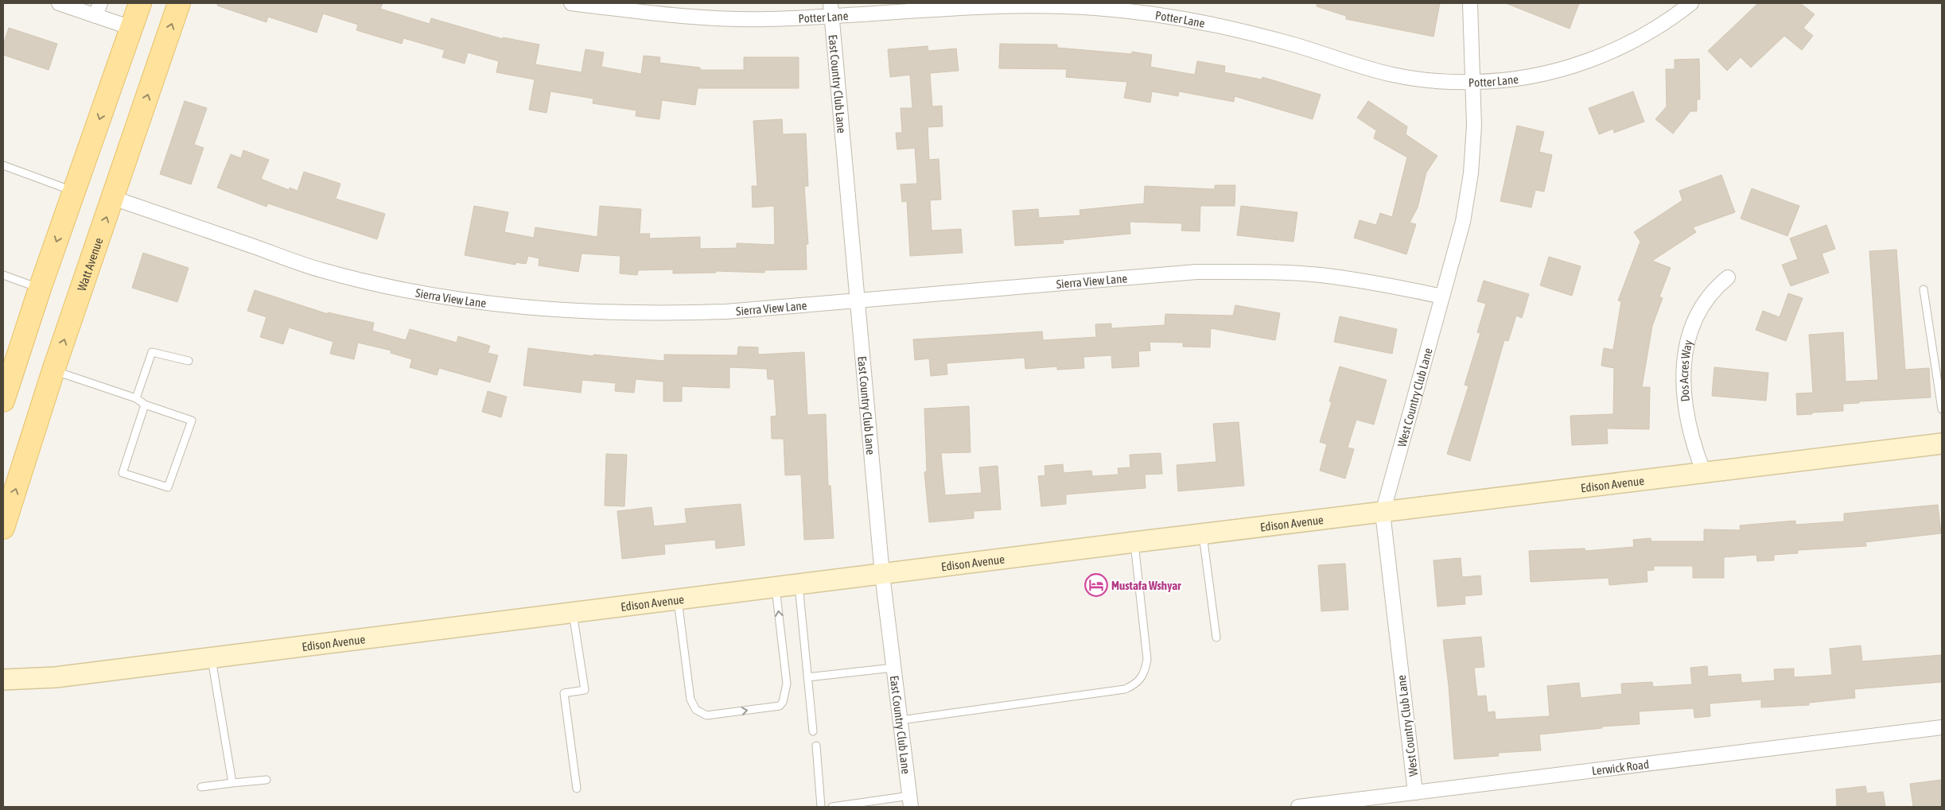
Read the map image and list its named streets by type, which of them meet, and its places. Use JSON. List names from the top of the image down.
{
  "streets": {
    "main road": ["Watt Avenue"],
    "street": [
      "Potter Lane",
      "East Country Club Lane",
      "Sierra View Lane",
      "Dos Acres Way",
      "West Country Club Lane",
      "Edison Avenue",
      "Lerwick Road"
    ]
  },
  "crossings": [
    ["Potter Lane", "East Country Club Lane"],
    ["Potter Lane", "West Country Club Lane"],
    ["East Country Club Lane", "Sierra View Lane"],
    ["East Country Club Lane", "Edison Avenue"],
    ["Watt Avenue", "Sierra View Lane"],
    ["Sierra View Lane", "West Country Club Lane"],
    ["Dos Acres Way", "Edison Avenue"],
    ["West Country Club Lane", "Edison Avenue"],
    ["West Country Club Lane", "Lerwick Road"]
  ],
  "places": {
    "hotel": ["Mustafa Wshyar"]
  }
}
